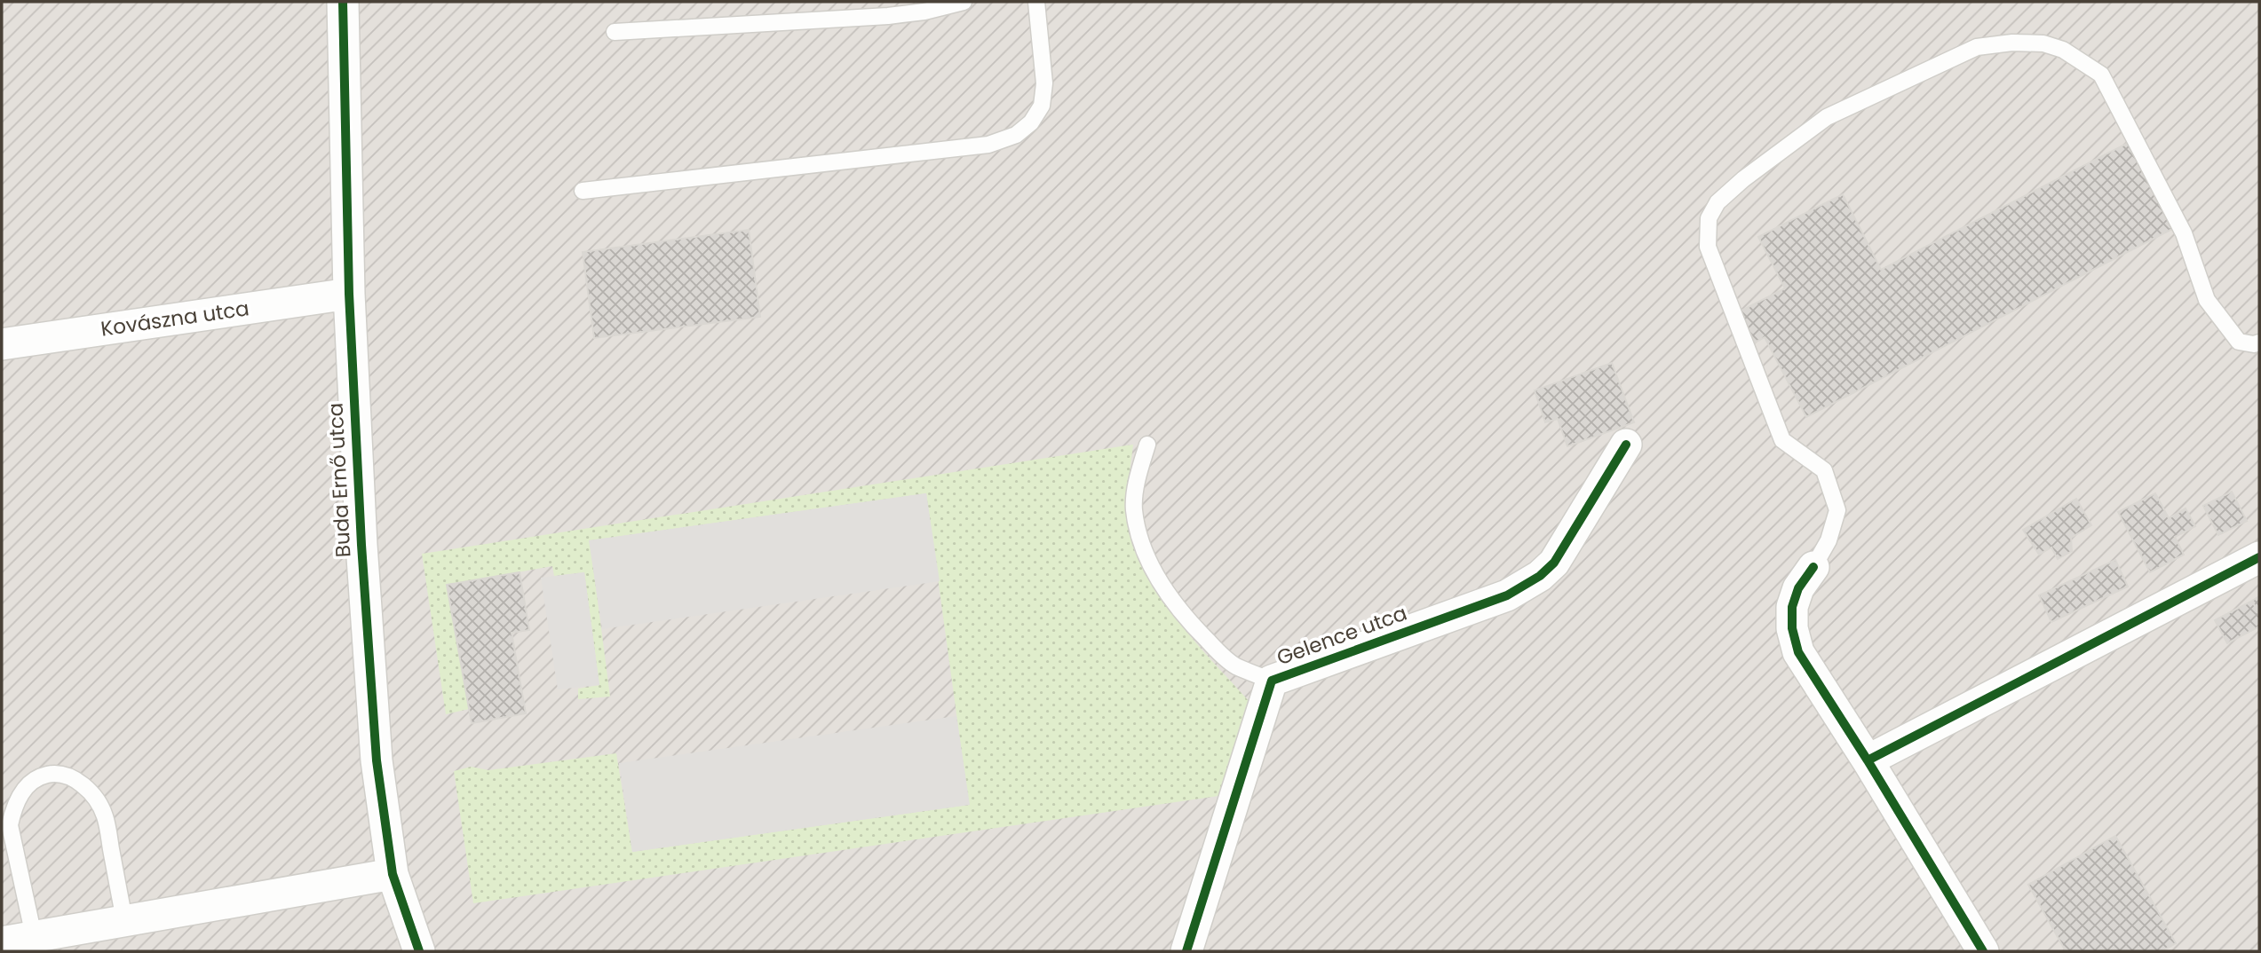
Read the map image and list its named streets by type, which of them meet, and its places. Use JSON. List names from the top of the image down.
{
  "streets": {
    "street": ["Kovászna utca", "Buda Ernő utca", "Gelence utca"]
  },
  "crossings": [
    ["Kovászna utca", "Buda Ernő utca"]
  ]
}
